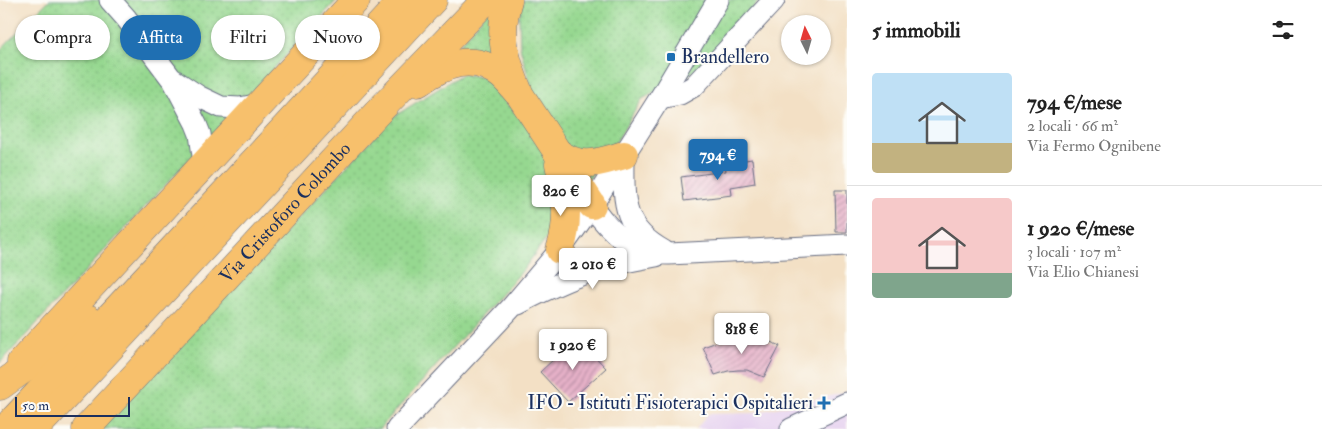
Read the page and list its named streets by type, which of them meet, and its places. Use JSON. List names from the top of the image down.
{
  "streets": {
    "main road": ["Via Cristoforo Colombo"]
  },
  "places": {
    "transit": ["Brandellero"],
    "health": ["IFO - Istituti Fisioterapici Ospitalieri"]
  },
  "scale_bar": "50 m",
  "north": "top",
  "page": {
    "heading": "5 immobili",
    "chip": [
      "Compra",
      "Affitta",
      "Filtri",
      "Nuovo"
    ],
    "list": [
      {
        "name": "794 €/mese",
        "note": "2 locali · 66 m² · Via Fermo Ognibene"
      },
      {
        "name": "1 920 €/mese",
        "note": "3 locali · 107 m² · Via Elio Chianesi"
      }
    ],
    "price": [
      "794 €",
      "820 €",
      "2 010 €",
      "818 €",
      "1 920 €"
    ],
    "scale": "50 m"
  }
}
